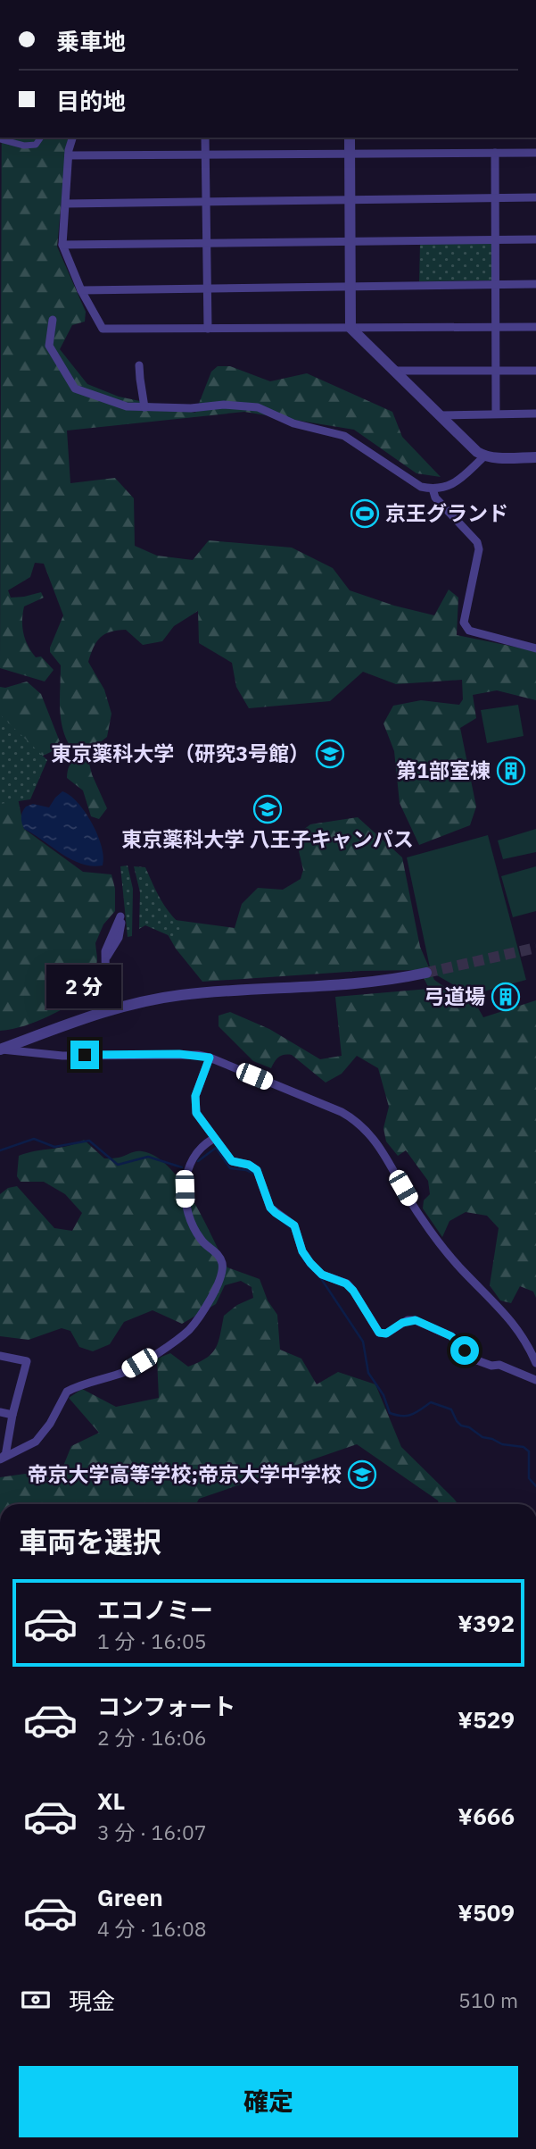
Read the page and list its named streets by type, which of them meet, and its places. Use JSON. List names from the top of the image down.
{
  "places": {
    "sports": ["京王グランド"],
    "school or university": ["東京薬科大学（研究3号館）", "東京薬科大学 八王子キャンパス", "帝京大学高等学校;帝京大学中学校"],
    "building": ["第1部室棟", "弓道場"]
  },
  "page": {
    "banner": ["乗車地", "目的地"],
    "bubble": "2 分",
    "heading": "車両を選択",
    "list": [
      {
        "name": "エコノミー",
        "note": "1 分 · 16:05",
        "value": "¥392"
      },
      {
        "name": "コンフォート",
        "note": "2 分 · 16:06",
        "value": "¥529"
      },
      {
        "name": "XL",
        "note": "3 分 · 16:07",
        "value": "¥666"
      },
      {
        "name": "Green",
        "note": "4 分 · 16:08",
        "value": "¥509"
      }
    ],
    "pay": ["現金", "510 m"],
    "buttons": "確定"
  }
}
